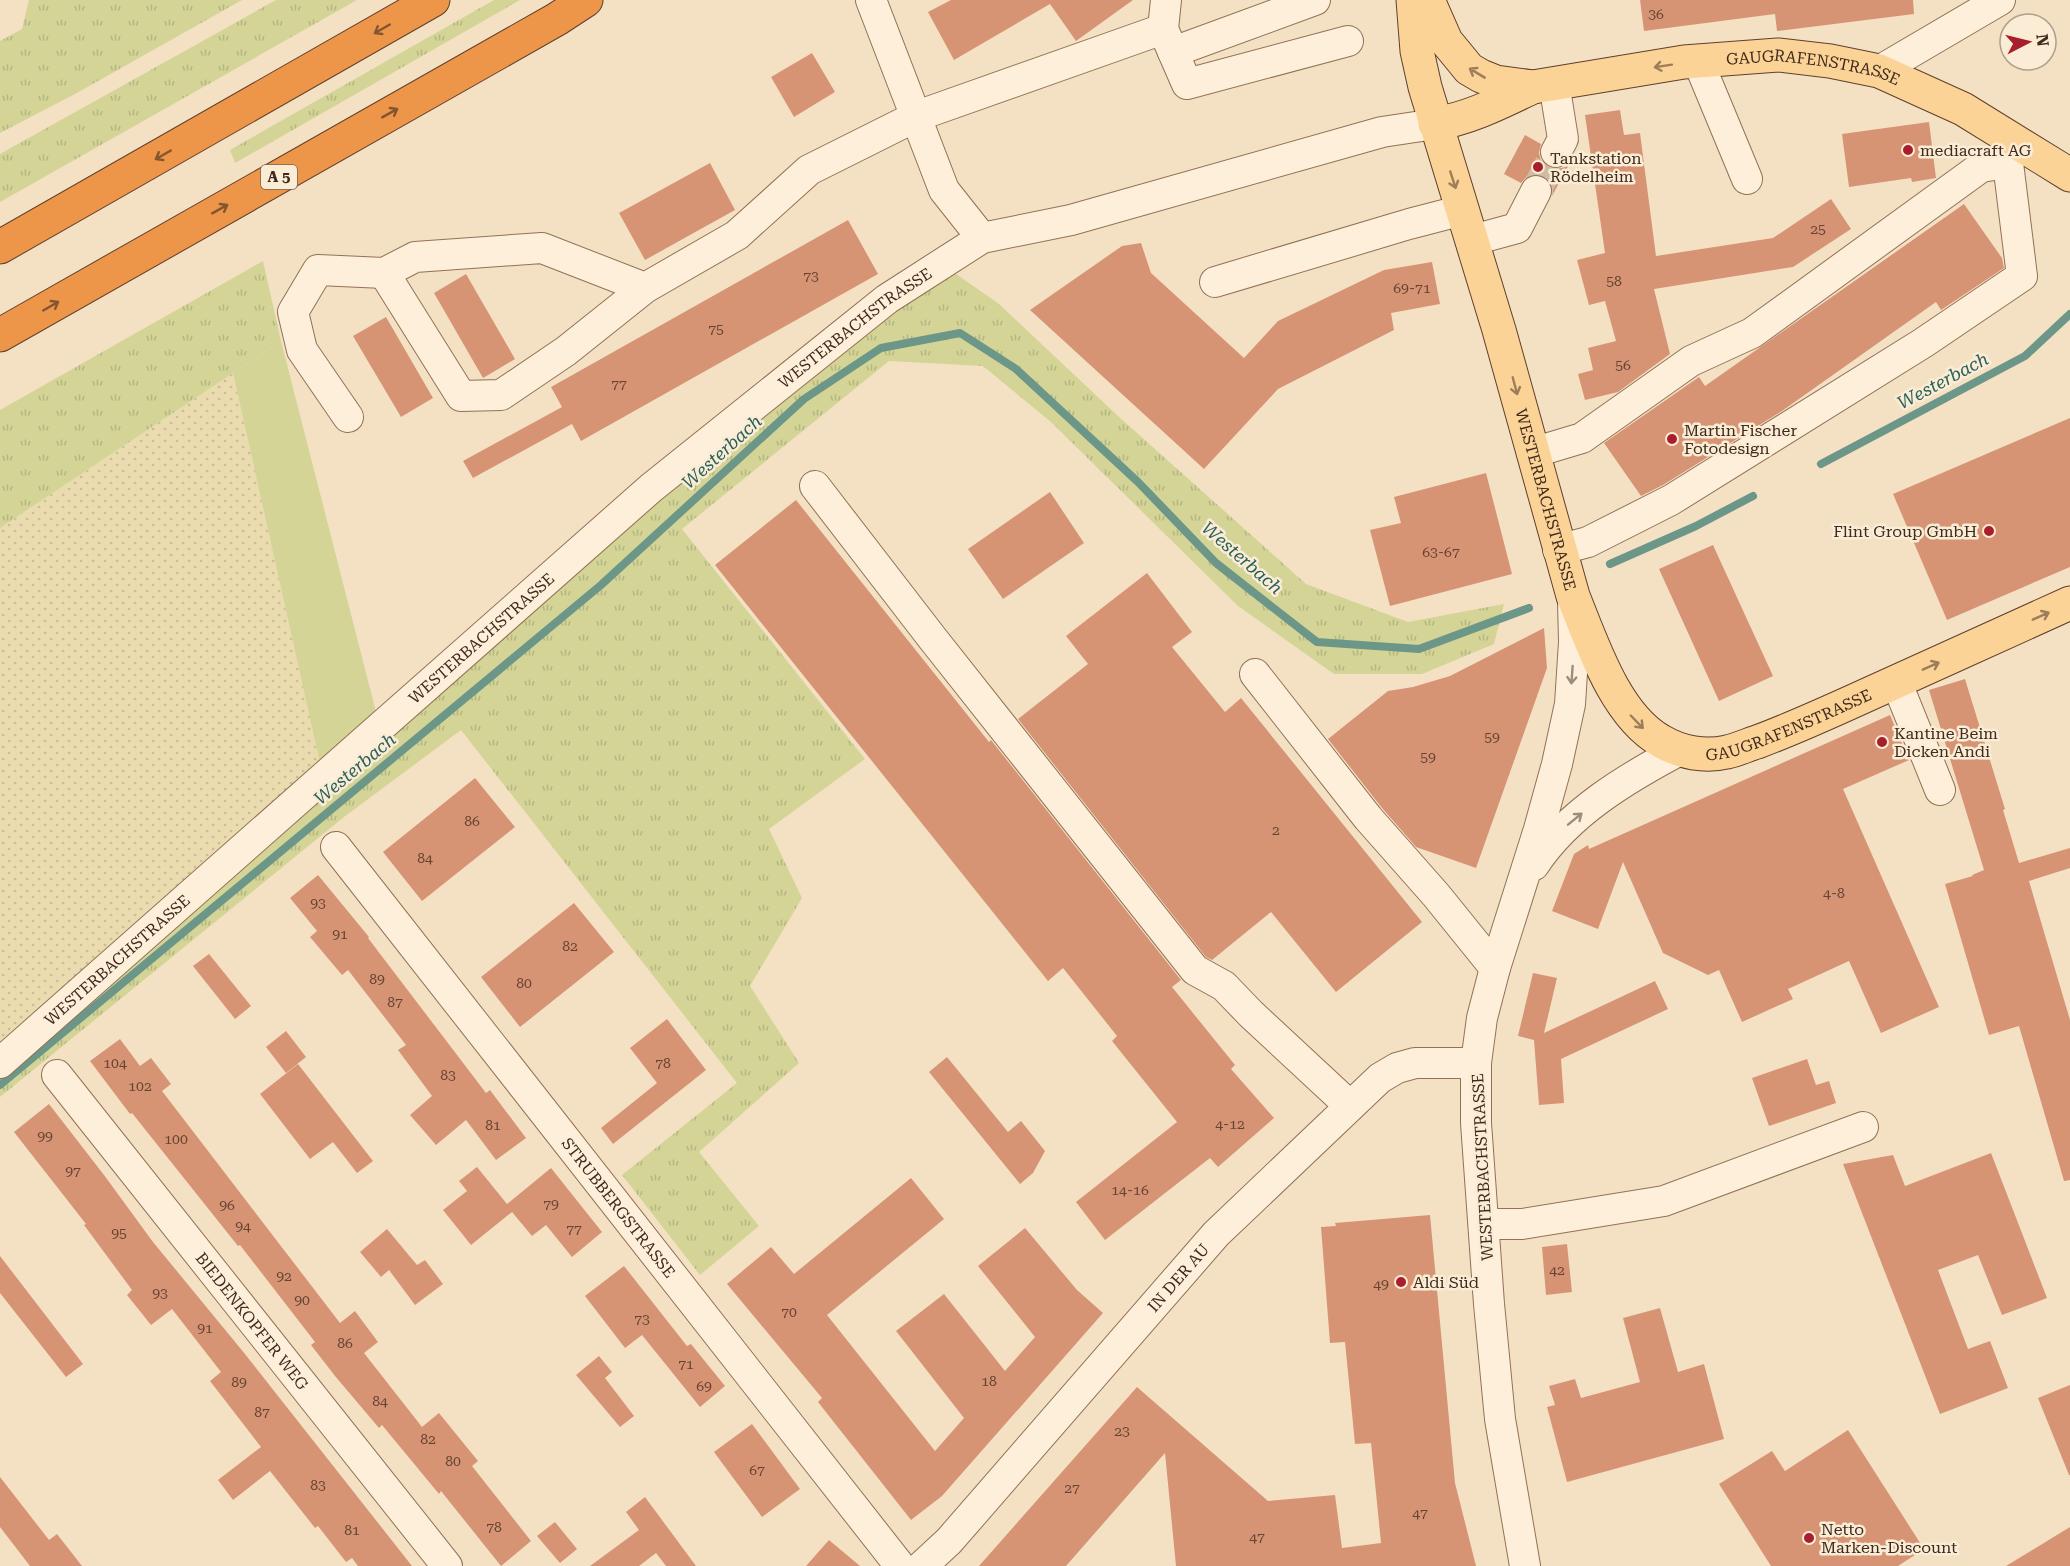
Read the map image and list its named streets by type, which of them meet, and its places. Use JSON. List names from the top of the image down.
{
  "streets": {
    "highway": ["A 5"],
    "main road": ["GAUGRAFENSTRASSE", "WESTERBACHSTRASSE"],
    "street": ["STRUBBERGSTRASSE", "IN DER AU", "BIEDENKOPFER WEG"]
  },
  "crossings": [
    ["GAUGRAFENSTRASSE", "WESTERBACHSTRASSE"],
    ["WESTERBACHSTRASSE", "IN DER AU"]
  ],
  "water": ["Westerbach"],
  "places": [
    "mediacraft AG",
    "Tankstation Rödelheim",
    "Martin Fischer Fotodesign",
    "Flint Group GmbH",
    "Kantine Beim Dicken Andi",
    "Aldi Süd",
    "Netto Marken-Discount"
  ],
  "house_numbers": [
    "36",
    "25",
    "73",
    "58",
    "69-71",
    "75",
    "56",
    "77",
    "63-67",
    "59",
    "59",
    "86",
    "2",
    "84",
    "4-8",
    "93",
    "91",
    "82",
    "89",
    "80",
    "87",
    "104",
    "78",
    "83",
    "102",
    "4-12",
    "81",
    "99",
    "100",
    "97",
    "14-16",
    "79",
    "96",
    "94",
    "77",
    "95",
    "42",
    "92",
    "49",
    "93",
    "90",
    "70",
    "73",
    "91",
    "86",
    "71",
    "18",
    "89",
    "69",
    "84",
    "87",
    "23",
    "82",
    "80",
    "67",
    "83",
    "27",
    "47",
    "78",
    "81",
    "47"
  ],
  "north": "right"
}
